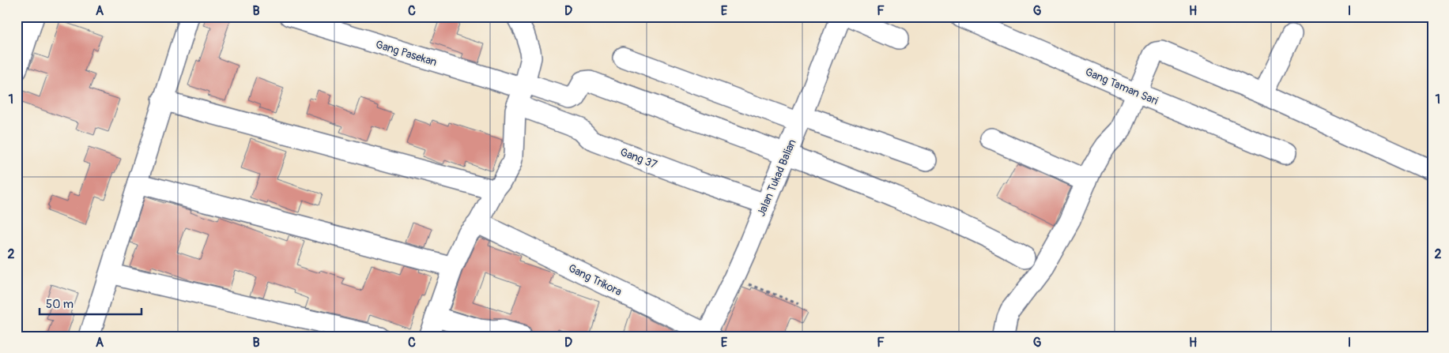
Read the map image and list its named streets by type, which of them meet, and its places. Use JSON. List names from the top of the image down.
{
  "streets": {
    "street": [
      "Gang Pasekan",
      "Gang Taman Sari",
      "Gang 37",
      "Jalan Tukad Balian",
      "Gang Trikora"
    ]
  },
  "crossings": [
    ["Gang Pasekan", "Gang 37"],
    ["Gang 37", "Jalan Tukad Balian"],
    ["Jalan Tukad Balian", "Gang Trikora"]
  ],
  "scale_bar": "50 m",
  "grid": {
    "columns": [
      "A",
      "B",
      "C",
      "D",
      "E",
      "F",
      "G",
      "H",
      "I"
    ],
    "rows": ["1", "2"]
  }
}
